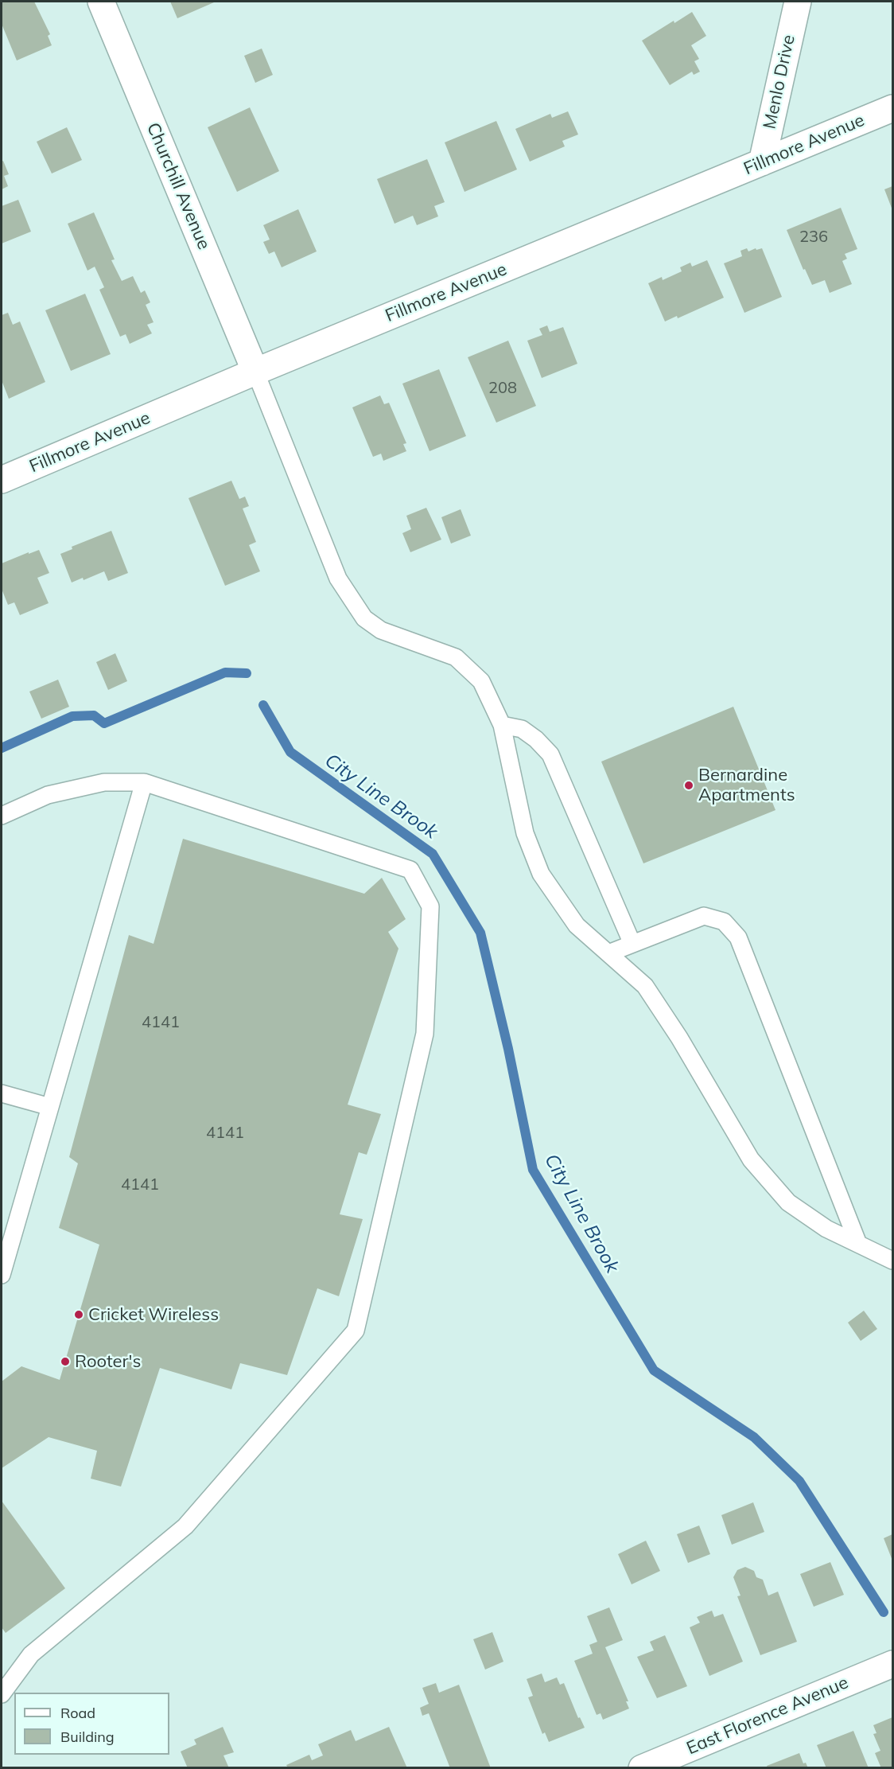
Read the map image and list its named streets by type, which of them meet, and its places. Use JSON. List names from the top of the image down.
{
  "streets": {
    "street": [
      "Menlo Drive",
      "Fillmore Avenue",
      "Churchill Avenue",
      "East Florence Avenue"
    ]
  },
  "crossings": [
    ["Menlo Drive", "Fillmore Avenue"],
    ["Fillmore Avenue", "Churchill Avenue"]
  ],
  "water": ["City Line Brook"],
  "places": ["Bernardine Apartments", "Cricket Wireless", "Rooter's"],
  "house_numbers": [
    "236",
    "208",
    "4141",
    "4141",
    "4141"
  ],
  "legend": ["Road", "Building"]
}
